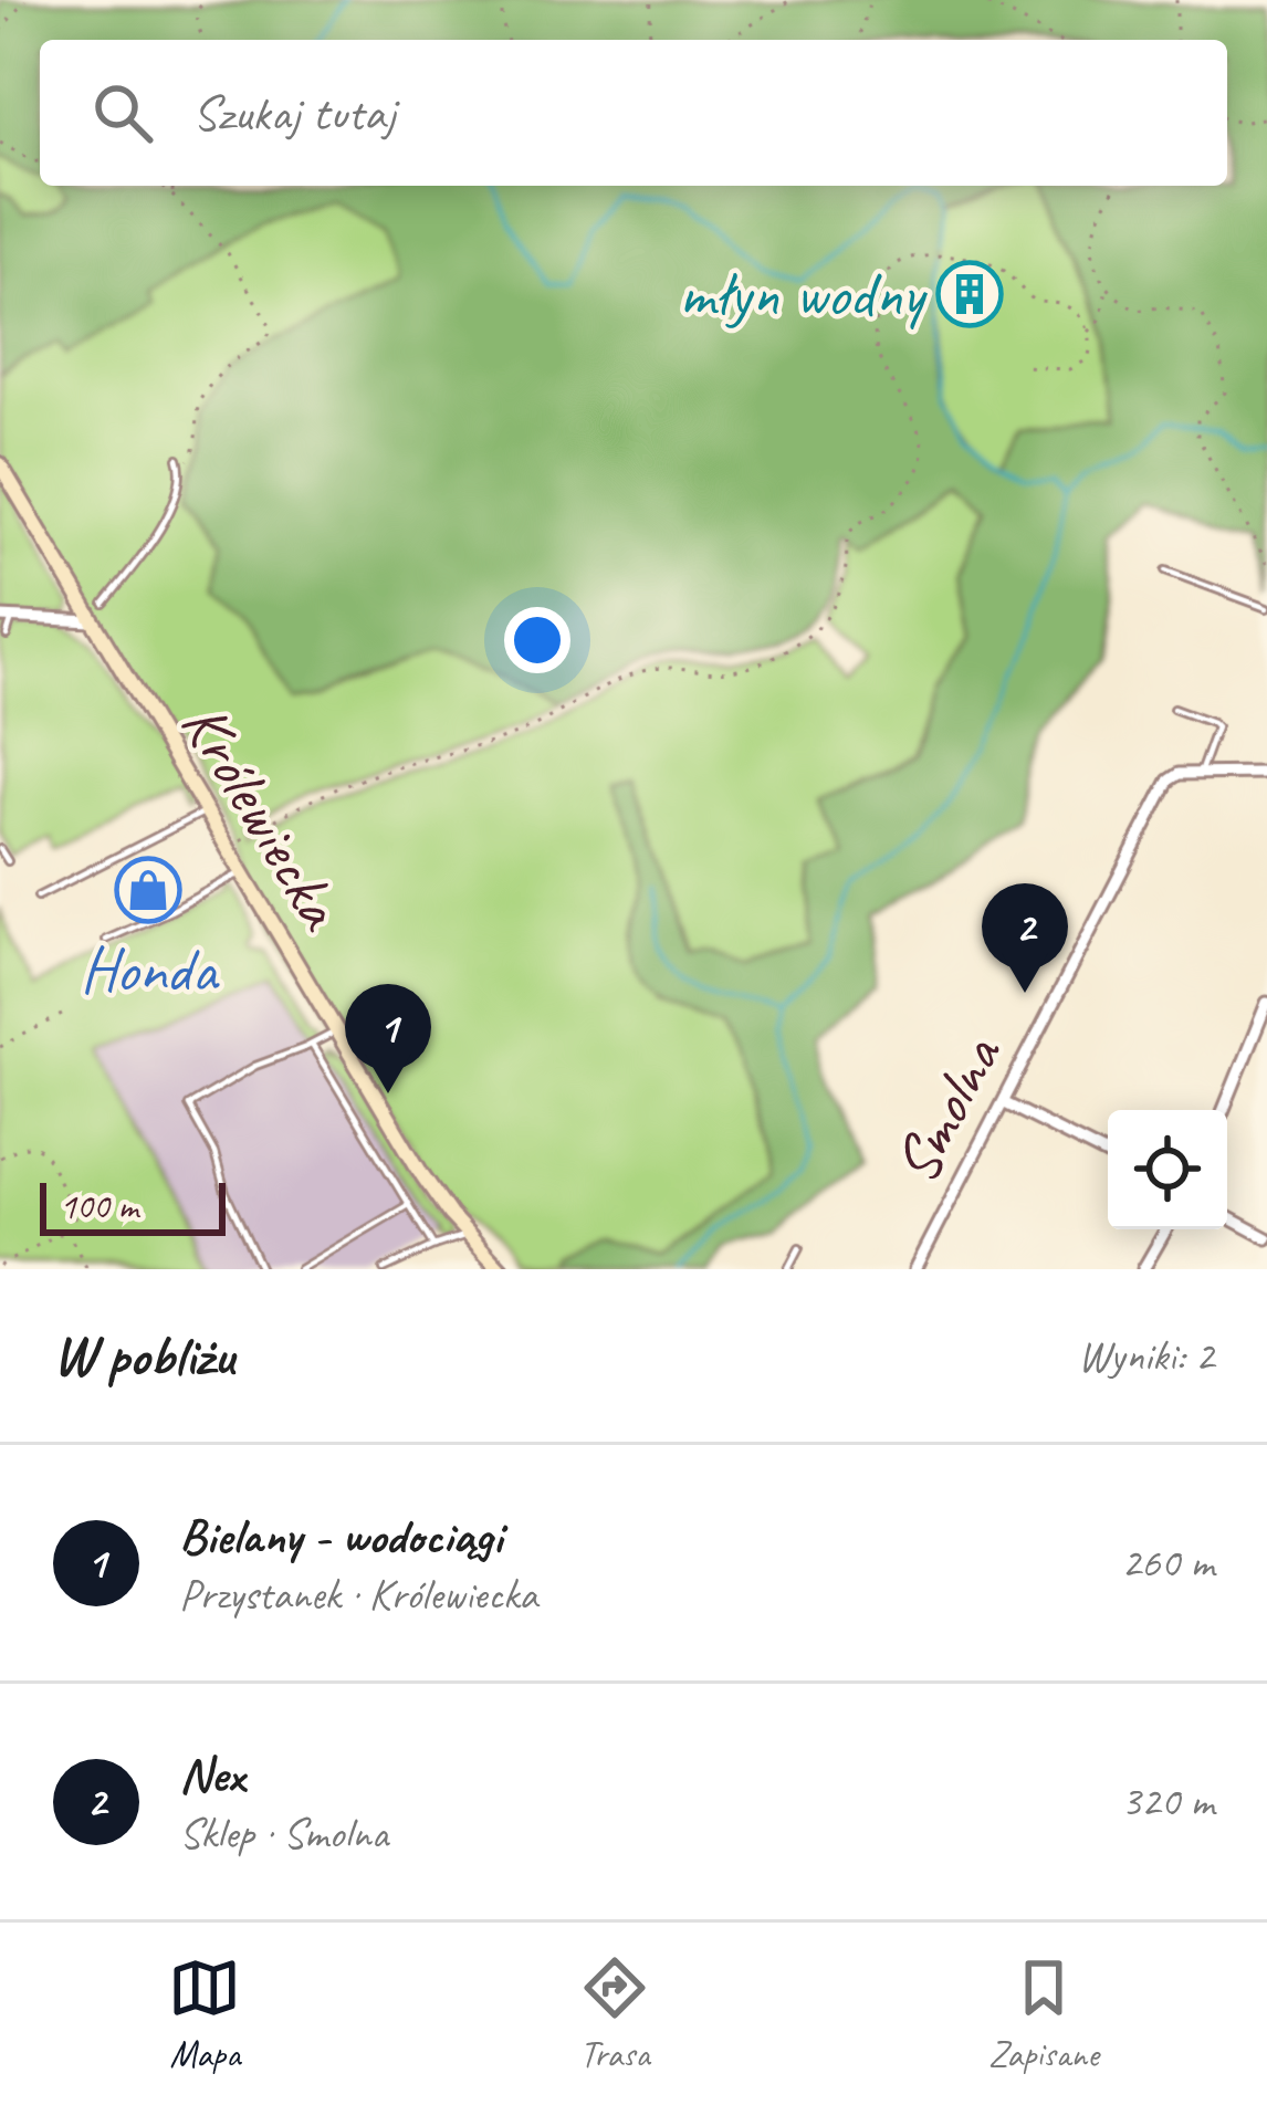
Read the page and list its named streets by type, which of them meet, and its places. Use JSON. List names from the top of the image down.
{
  "streets": {
    "main road": ["Królewiecka"],
    "street": ["Smolna"]
  },
  "places": {
    "building": ["młyn wodny"],
    "shop": ["Honda"]
  },
  "scale_bar": "100 m",
  "page": {
    "search": "Szukaj tutaj",
    "pins": ["2", "1"],
    "scale": "100 m",
    "heading": ["W pobliżu", "Wyniki: 2"],
    "list": [
      {
        "mark": "1",
        "name": "Bielany - wodociągi",
        "note": "Przystanek · Królewiecka",
        "value": "260 m"
      },
      {
        "mark": "2",
        "name": "Nex",
        "note": "Sklep · Smolna",
        "value": "320 m"
      }
    ],
    "nav": ["Mapa", "Trasa", "Zapisane"]
  }
}
